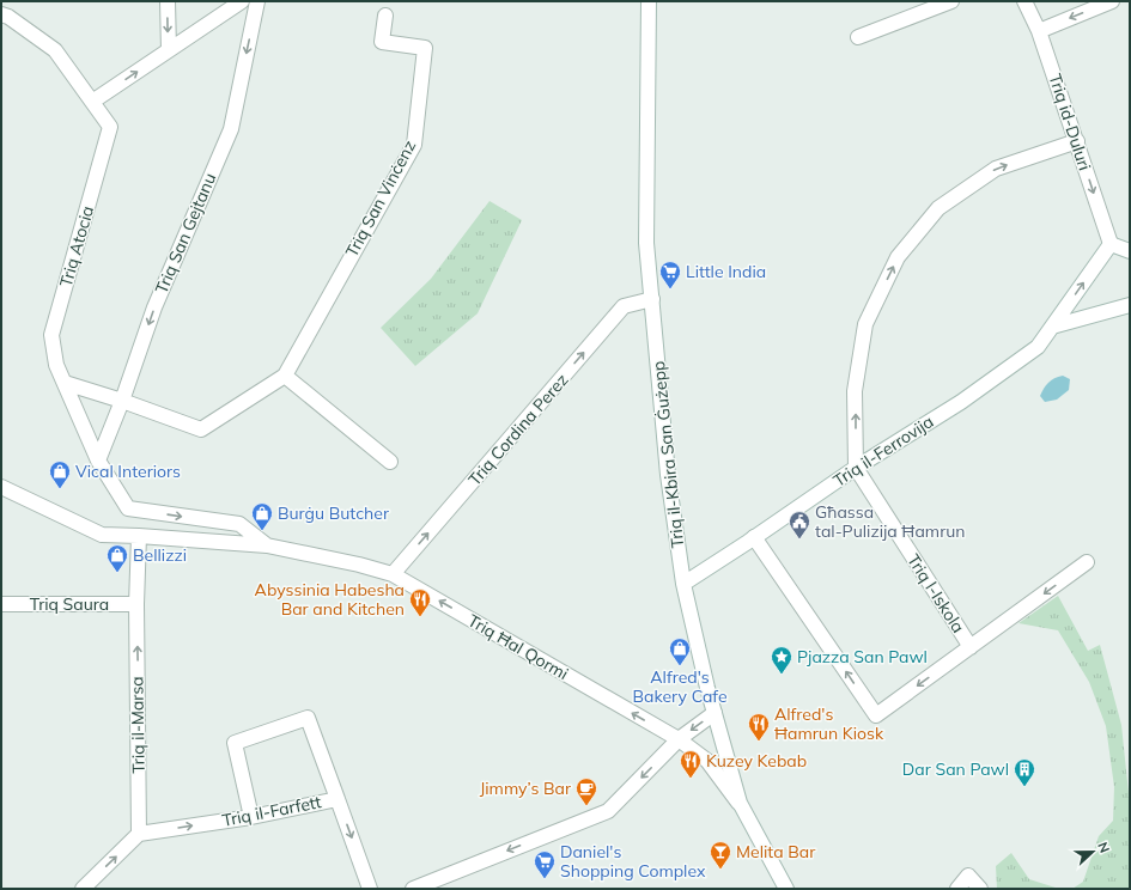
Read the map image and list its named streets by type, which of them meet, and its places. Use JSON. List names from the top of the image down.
{
  "streets": {
    "street": [
      "Triq id-Duluri",
      "Triq San Vinċenz",
      "Triq San Gejtanu",
      "Triq Atocia",
      "Triq Cordina Perez",
      "Triq il-Ferrovija",
      "Triq il-Kbira San Ġużepp",
      "Triq l-Iskola",
      "Triq Saura",
      "Triq Ħal Qormi",
      "Triq il-Marsa",
      "Triq il-Farfett"
    ]
  },
  "crossings": [
    ["Triq id-Duluri", "Triq il-Ferrovija"],
    ["Triq San Vinċenz", "Triq San Gejtanu"],
    ["Triq San Vinċenz", "Triq Atocia"],
    ["Triq San Gejtanu", "Triq Atocia"],
    ["Triq Atocia", "Triq Ħal Qormi"],
    ["Triq Cordina Perez", "Triq il-Kbira San Ġużepp"],
    ["Triq Cordina Perez", "Triq Ħal Qormi"],
    ["Triq il-Ferrovija", "Triq il-Kbira San Ġużepp"],
    ["Triq il-Ferrovija", "Triq l-Iskola"],
    ["Triq il-Kbira San Ġużepp", "Triq Ħal Qormi"],
    ["Triq Saura", "Triq il-Marsa"],
    ["Triq Ħal Qormi", "Triq il-Marsa"],
    ["Triq il-Marsa", "Triq il-Farfett"]
  ],
  "one_way": [
    "Triq id-Duluri",
    "Triq San Gejtanu",
    "Triq Cordina Perez",
    "Triq il-Marsa"
  ],
  "places": {
    "supermarket": ["Little India", "Daniel's Shopping Complex"],
    "shop": [
      "Vical Interiors",
      "Burġu Butcher",
      "Bellizzi",
      "Alfred's Bakery Cafe"
    ],
    "public building": ["Għassa tal-Pulizija Ħamrun"],
    "restaurant": ["Abyssinia Habesha Bar and Kitchen", "Alfred's Ħamrun Kiosk", "Kuzey Kebab"],
    "place": ["Pjazza San Pawl"],
    "building": ["Dar San Pawl"],
    "cafe": ["Jimmy’s Bar"],
    "bar": ["Melita Bar"]
  },
  "north": "right"
}
